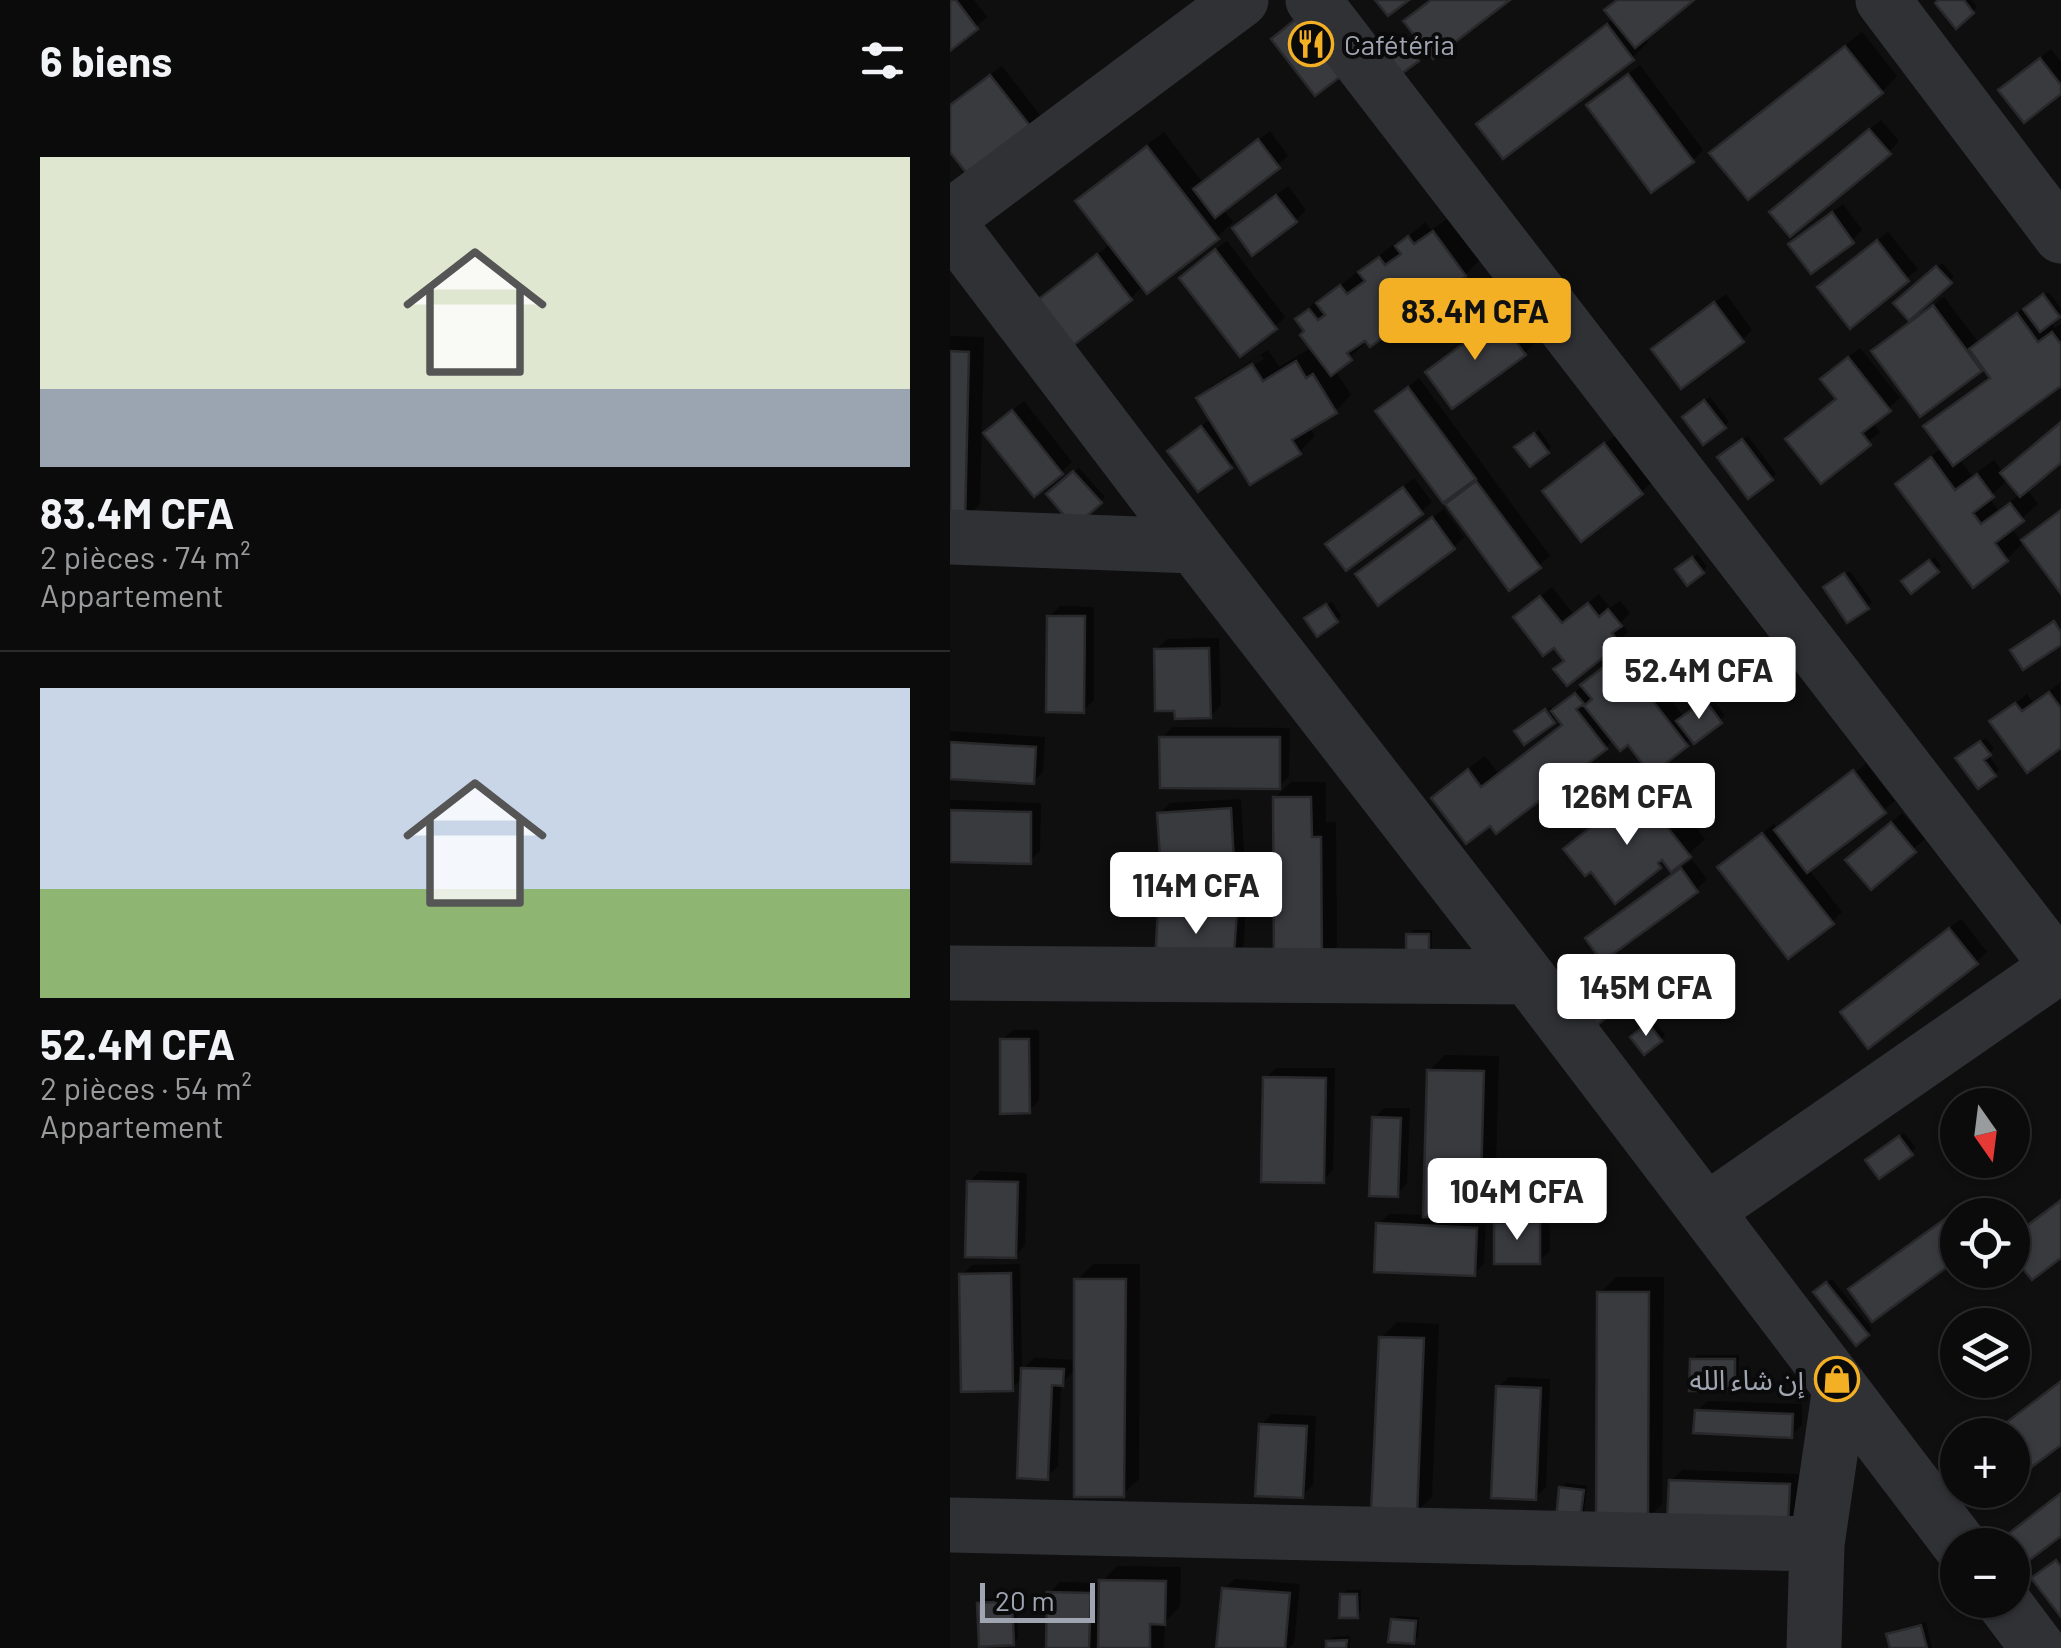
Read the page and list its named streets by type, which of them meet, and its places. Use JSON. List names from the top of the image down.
{
  "places": {
    "restaurant": ["Cafétéria"],
    "shop": ["إن شاء الله"]
  },
  "scale_bar": "20 m",
  "north": "bottom",
  "page": {
    "heading": "6 biens",
    "list": [
      {
        "name": "83.4M CFA",
        "note": "2 pièces · 74 m² · Appartement"
      },
      {
        "name": "52.4M CFA",
        "note": "2 pièces · 54 m² · Appartement"
      }
    ],
    "price": [
      "83.4M CFA",
      "52.4M CFA",
      "126M CFA",
      "114M CFA",
      "145M CFA",
      "104M CFA"
    ],
    "map_buttons": ["+", "−"],
    "scale": "20 m"
  }
}
